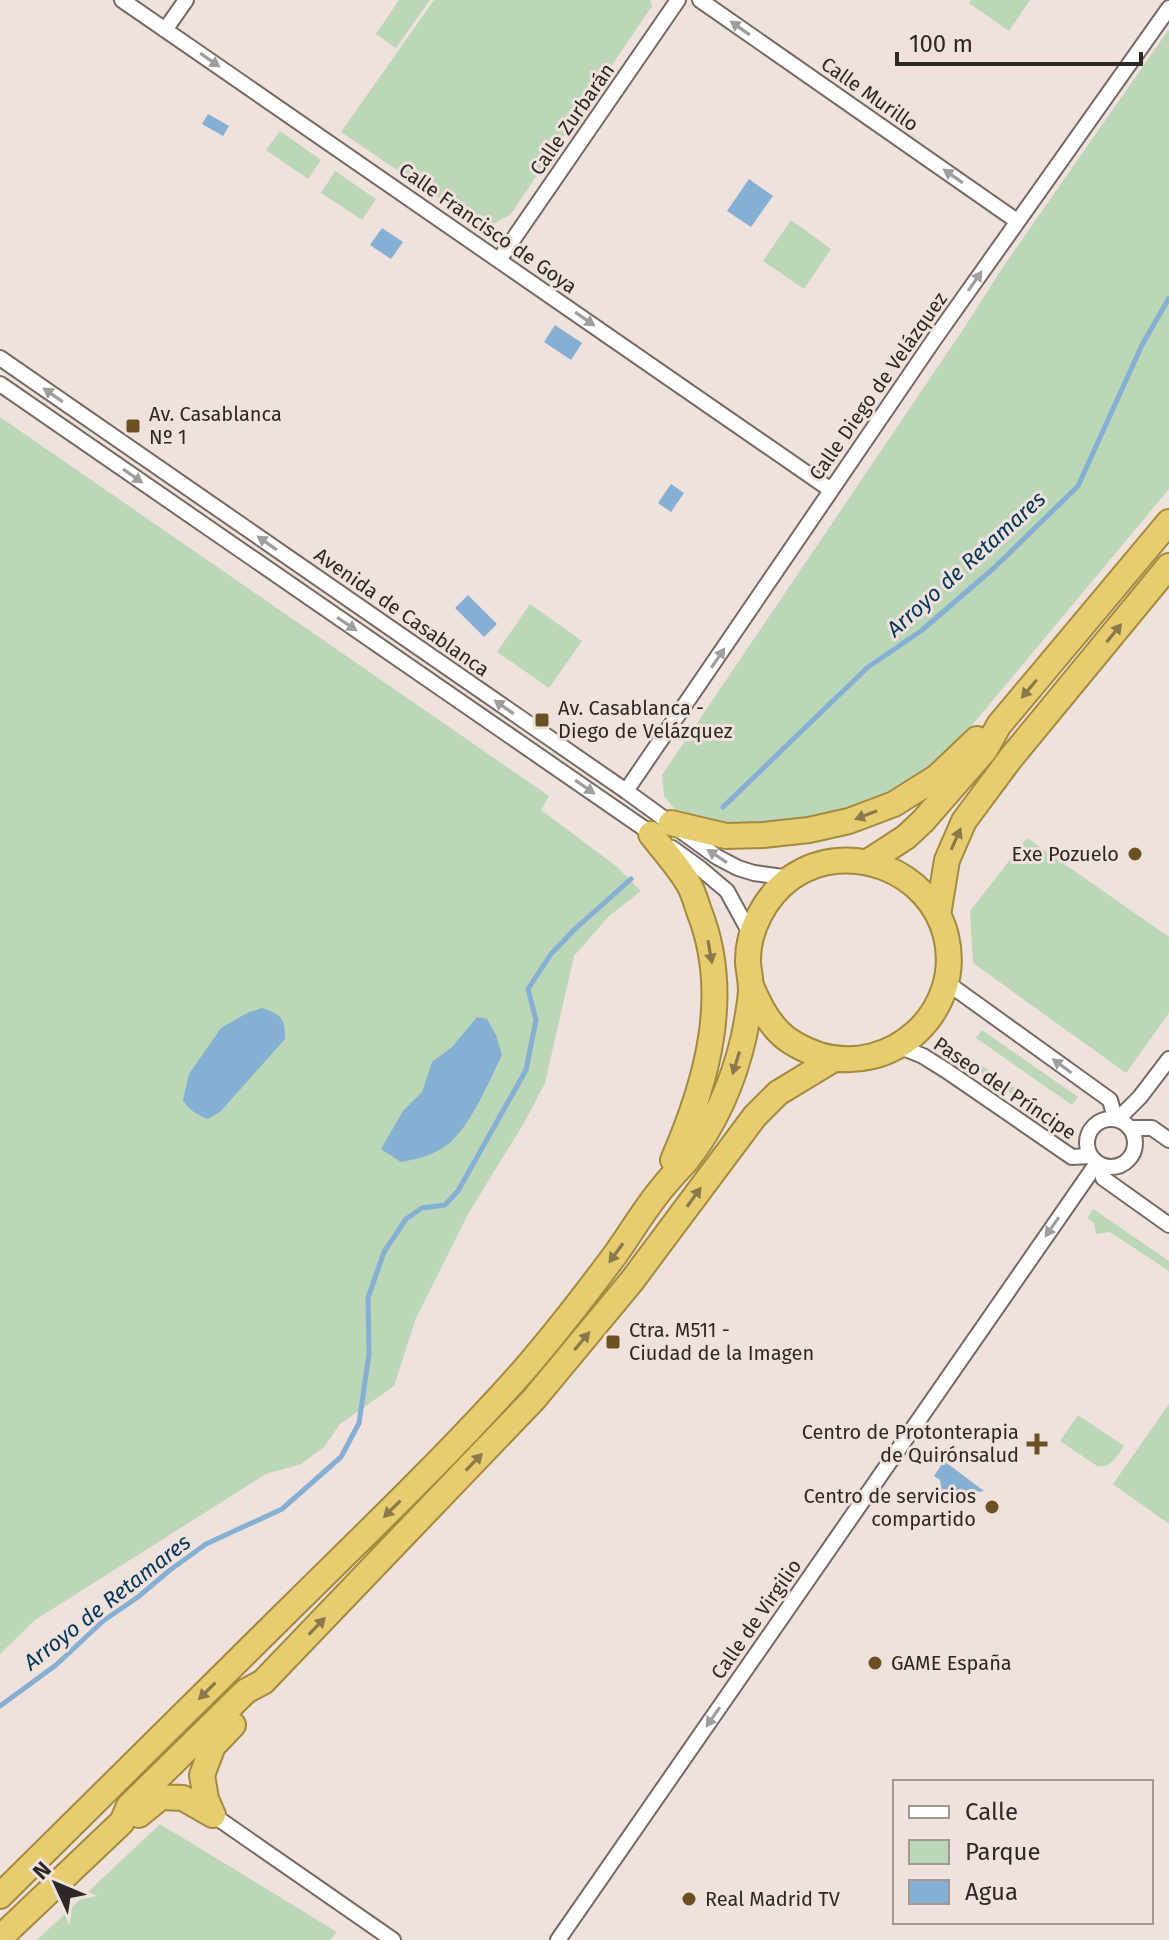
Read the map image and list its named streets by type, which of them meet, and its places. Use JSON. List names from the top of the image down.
{
  "streets": {
    "street": [
      "Calle Murillo",
      "Calle Zurbarán",
      "Calle Francisco de Goya",
      "Calle Diego de Velázquez",
      "Avenida de Casablanca",
      "Paseo del Príncipe",
      "Calle de Virgilio"
    ]
  },
  "crossings": [
    ["Calle Murillo", "Calle Diego de Velázquez"],
    ["Calle Zurbarán", "Calle Francisco de Goya"],
    ["Calle Francisco de Goya", "Calle Diego de Velázquez"],
    ["Calle Diego de Velázquez", "Avenida de Casablanca"],
    ["Avenida de Casablanca", "Paseo del Príncipe"],
    ["Paseo del Príncipe", "Calle de Virgilio"]
  ],
  "one_way": [
    "Calle Murillo",
    "Calle Francisco de Goya",
    "Calle Diego de Velázquez",
    "Calle de Virgilio"
  ],
  "water": ["Arroyo de Retamares"],
  "places": {
    "transit": ["Av. Casablanca Nº 1", "Av. Casablanca - Diego de Velázquez", "Ctra. M511 - Ciudad de la Imagen"],
    "other": [
      "Exe Pozuelo",
      "Centro de servicios compartido",
      "GAME España",
      "Real Madrid TV"
    ],
    "health": ["Centro de Protonterapia de Quirónsalud"]
  },
  "legend": ["Calle", "Parque", "Agua"],
  "scale_bar": "100 m",
  "north": "top left"
}
